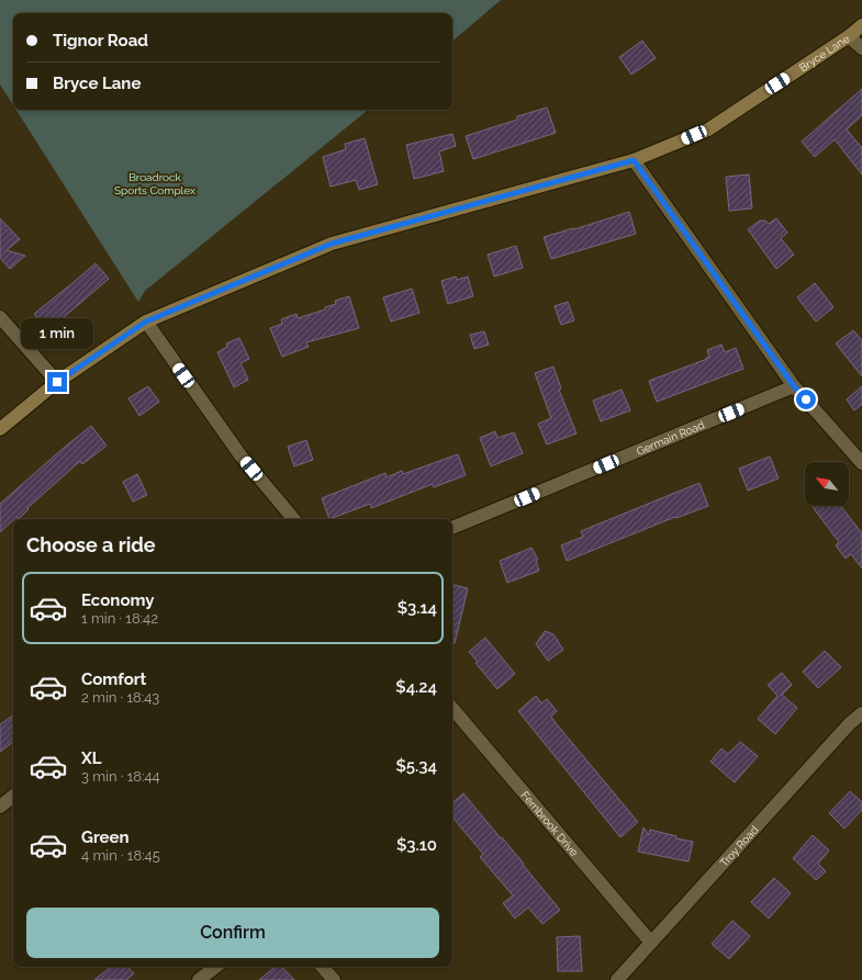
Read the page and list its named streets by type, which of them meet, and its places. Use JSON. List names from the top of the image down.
{
  "streets": {
    "street": [
      "Bryce Lane",
      "Germain Road",
      "Fernbrook Drive",
      "Troy Road"
    ]
  },
  "crossings": [
    ["Fernbrook Drive", "Troy Road"]
  ],
  "parks": ["Broadrock Sports Complex"],
  "north": "top left",
  "page": {
    "banner": ["Tignor Road", "Bryce Lane"],
    "bubble": "1 min",
    "heading": "Choose a ride",
    "list": [
      {
        "name": "Economy",
        "note": "1 min · 18:42",
        "value": "$3.14"
      },
      {
        "name": "Comfort",
        "note": "2 min · 18:43",
        "value": "$4.24"
      },
      {
        "name": "XL",
        "note": "3 min · 18:44",
        "value": "$5.34"
      },
      {
        "name": "Green",
        "note": "4 min · 18:45",
        "value": "$3.10"
      }
    ],
    "buttons": "Confirm"
  }
}
